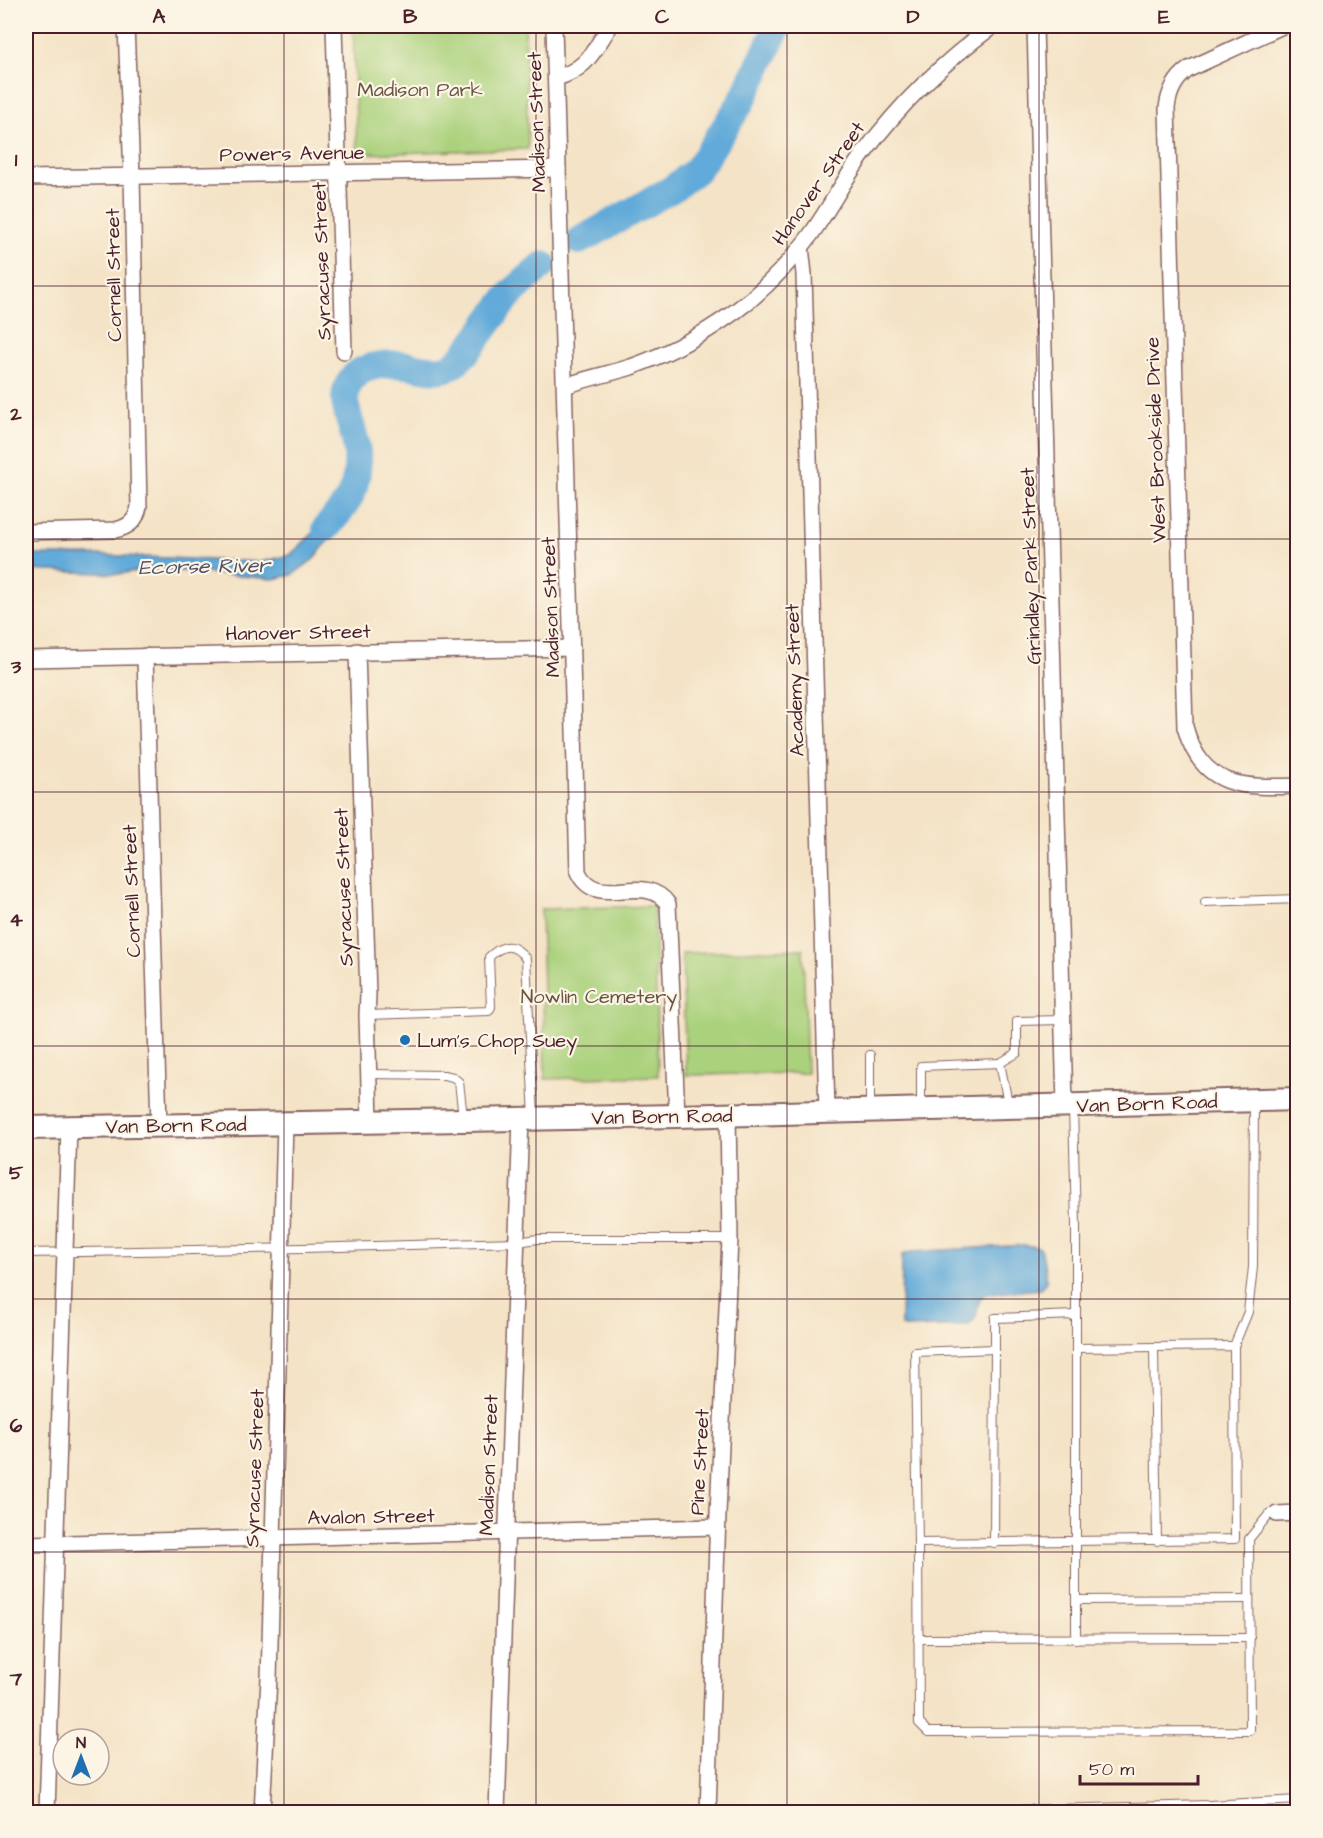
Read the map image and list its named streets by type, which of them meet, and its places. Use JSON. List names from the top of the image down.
{
  "streets": {
    "main road": ["Van Born Road"],
    "street": [
      "Madison Street",
      "Powers Avenue",
      "Hanover Street",
      "Syracuse Street",
      "Cornell Street",
      "West Brookside Drive",
      "Grindley Park Street",
      "Academy Street",
      "Pine Street",
      "Avalon Street"
    ]
  },
  "crossings": [
    ["Madison Street", "Powers Avenue"],
    ["Madison Street", "Hanover Street"],
    ["Madison Street", "Van Born Road"],
    ["Madison Street", "Avalon Street"],
    ["Powers Avenue", "Syracuse Street"],
    ["Powers Avenue", "Cornell Street"],
    ["Hanover Street", "Syracuse Street"],
    ["Hanover Street", "Cornell Street"],
    ["Hanover Street", "Academy Street"],
    ["Syracuse Street", "Van Born Road"],
    ["Syracuse Street", "Avalon Street"],
    ["Cornell Street", "Van Born Road"],
    ["Grindley Park Street", "Van Born Road"],
    ["Academy Street", "Van Born Road"],
    ["Van Born Road", "Pine Street"],
    ["Pine Street", "Avalon Street"]
  ],
  "water": ["Ecorse River"],
  "parks": ["Madison Park", "Nowlin Cemetery"],
  "places": ["Lum's Chop Suey"],
  "scale_bar": "50 m",
  "north": "top",
  "grid": {
    "columns": [
      "A",
      "B",
      "C",
      "D",
      "E"
    ],
    "rows": [
      "1",
      "2",
      "3",
      "4",
      "5",
      "6",
      "7"
    ]
  }
}
